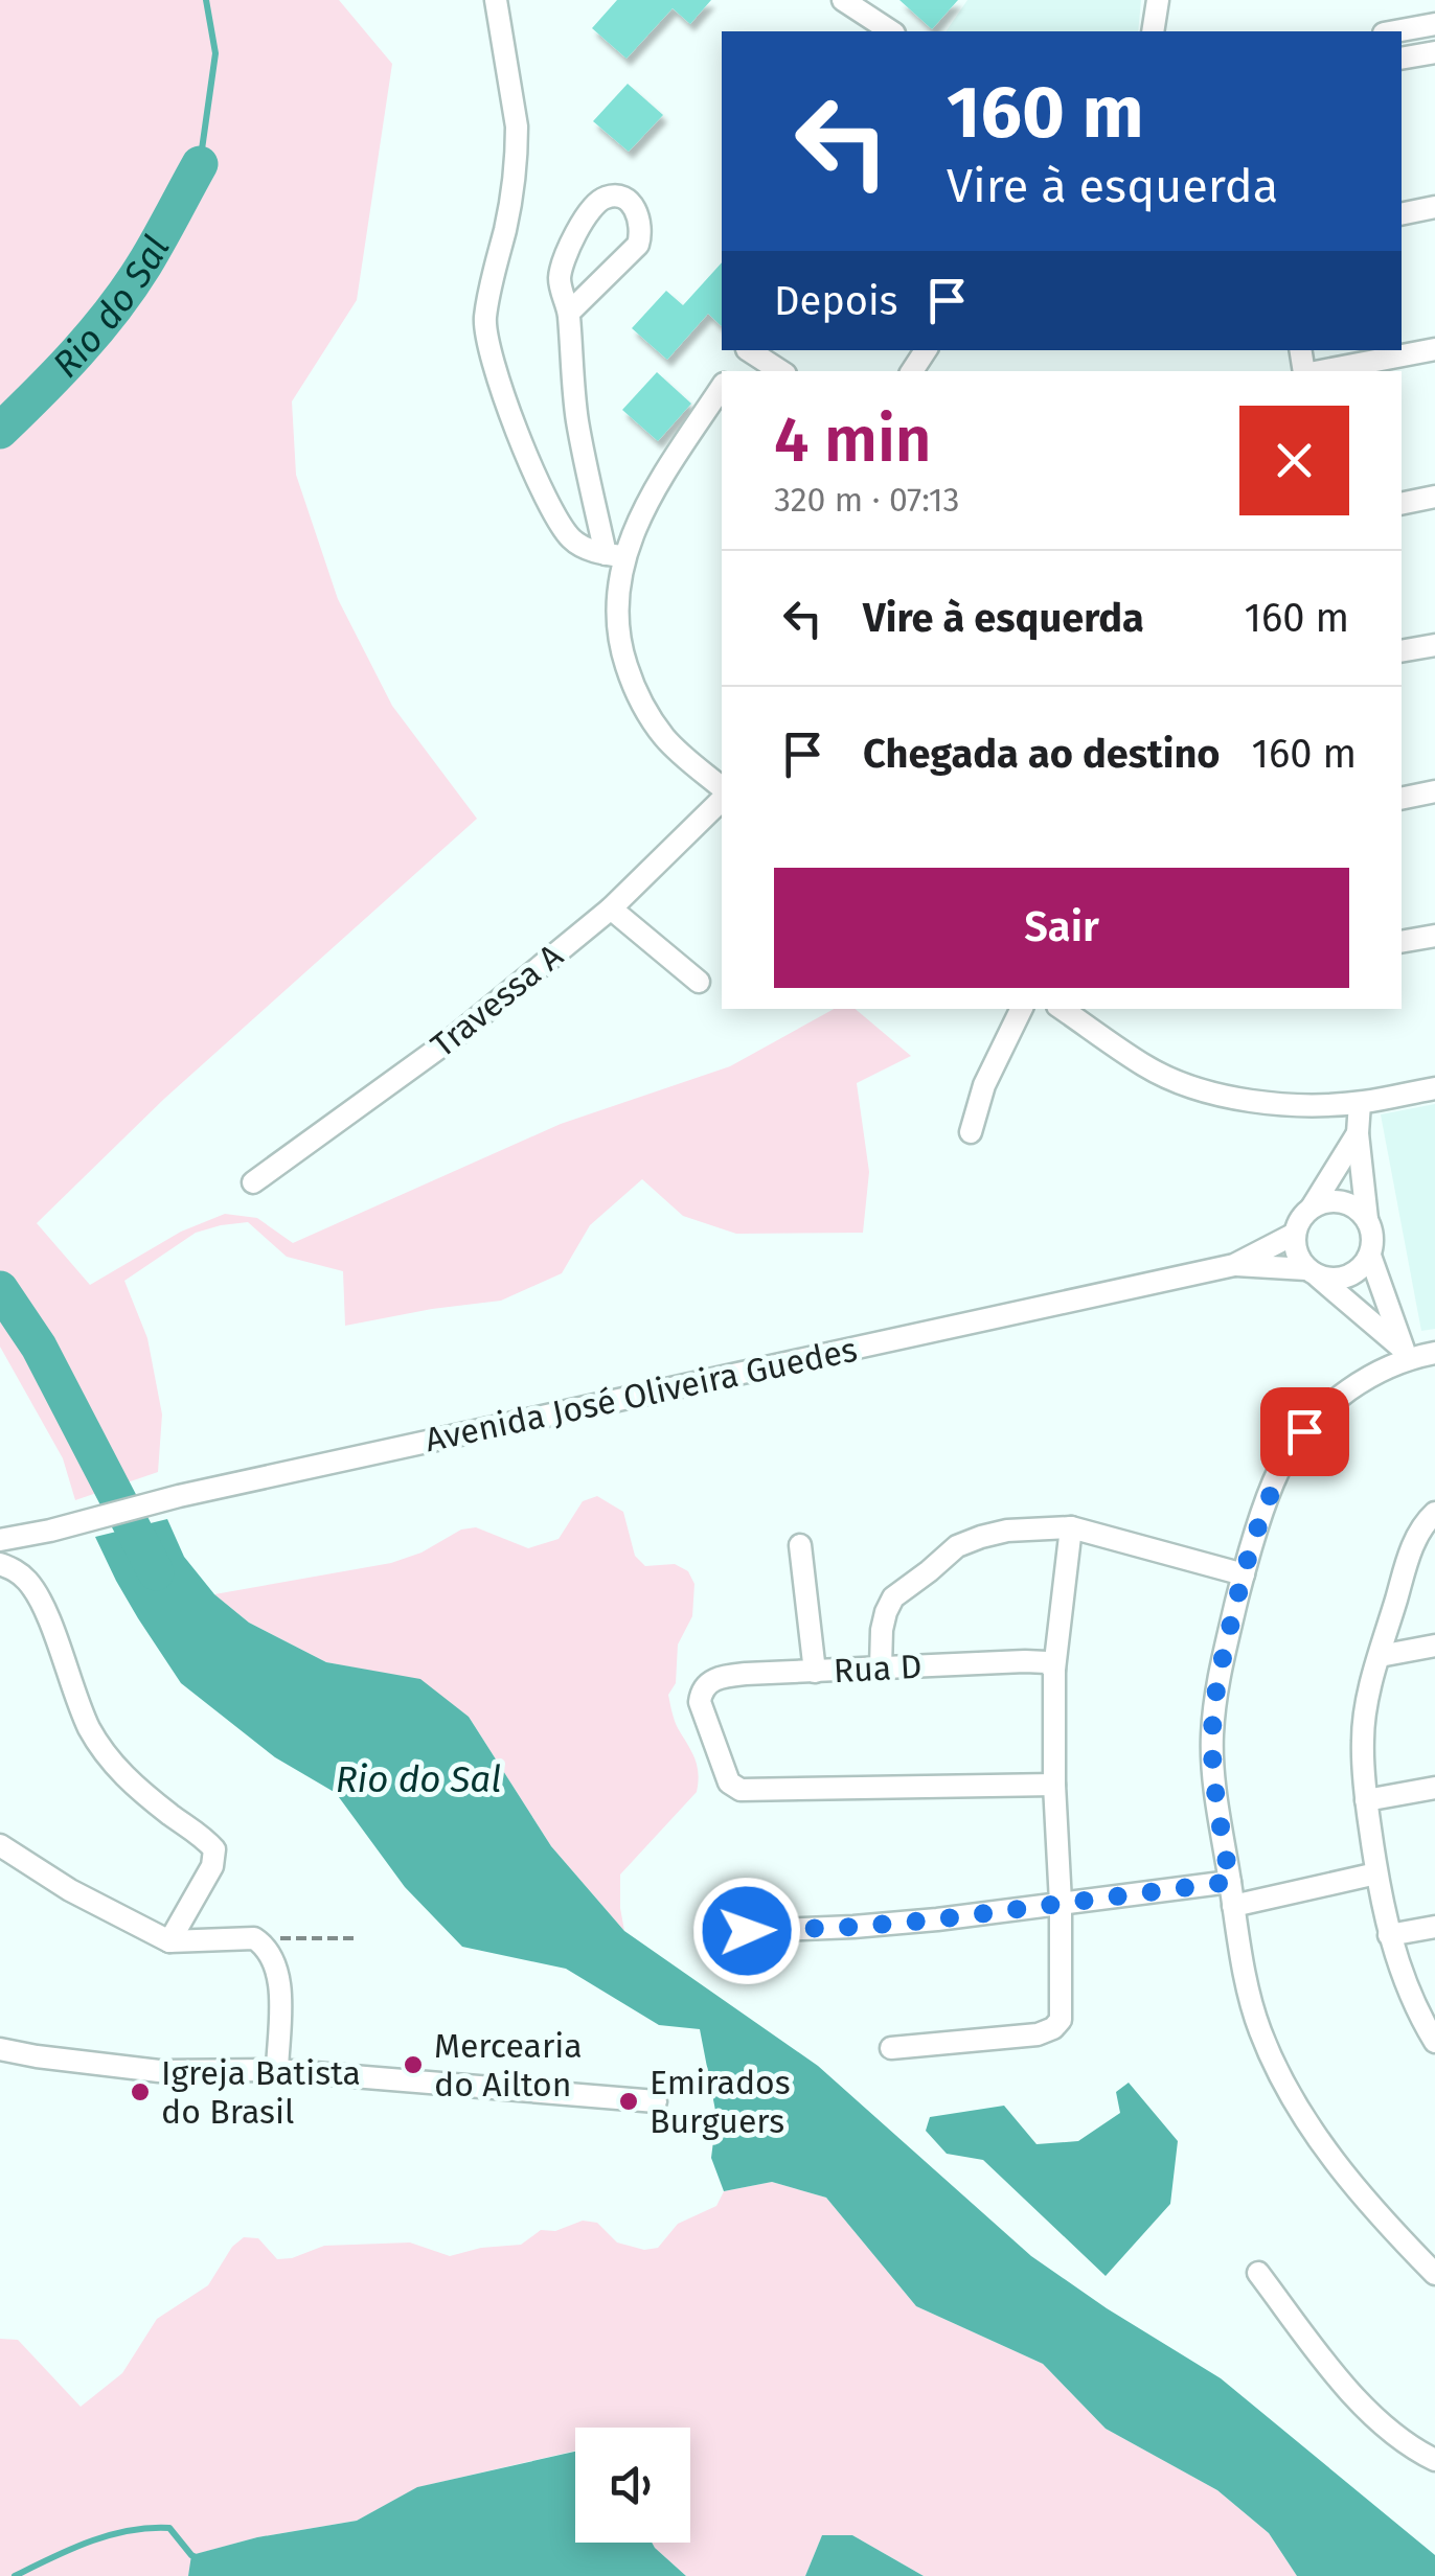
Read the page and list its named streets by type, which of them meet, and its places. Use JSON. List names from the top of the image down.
{
  "streets": {
    "street": ["Travessa A", "Avenida José Oliveira Guedes", "Rua D"]
  },
  "water": ["Rio do Sal"],
  "places": ["Mercearia do Ailton", "Igreja Batista do Brasil", "Emirados Burguers"],
  "page": {
    "turn": ["160 m", "Vire à esquerda"],
    "then": "Depois",
    "heading": ["4 min", "320 m · 07:13"],
    "list": [
      {
        "name": "Vire à esquerda",
        "value": "160 m"
      },
      {
        "name": "Chegada ao destino",
        "value": "160 m"
      }
    ],
    "buttons": "Sair"
  }
}
